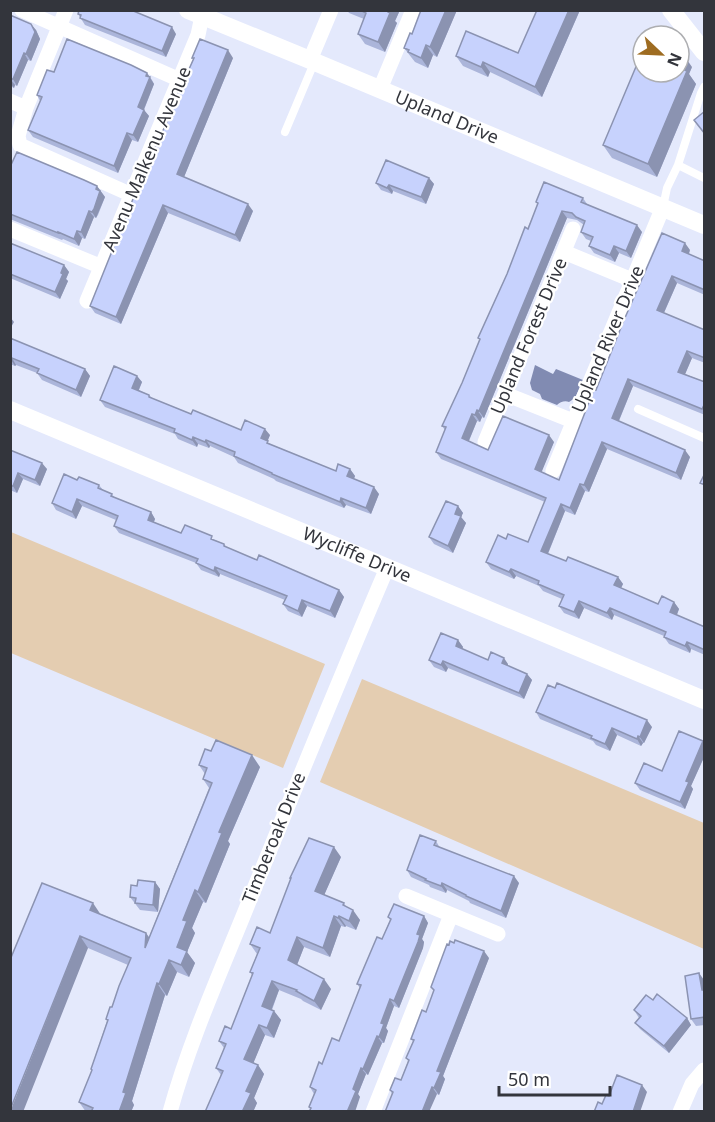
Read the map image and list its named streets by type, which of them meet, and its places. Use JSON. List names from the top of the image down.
{
  "streets": {
    "street": [
      "Upland Drive",
      "Avenu Malkenu Avenue",
      "Upland Forest Drive",
      "Upland River Drive",
      "Wycliffe Drive",
      "Timberoak Drive"
    ]
  },
  "crossings": [
    ["Upland Drive", "Avenu Malkenu Avenue"],
    ["Upland Drive", "Upland River Drive"],
    ["Wycliffe Drive", "Timberoak Drive"]
  ],
  "scale_bar": "50 m",
  "north": "bottom right"
}
